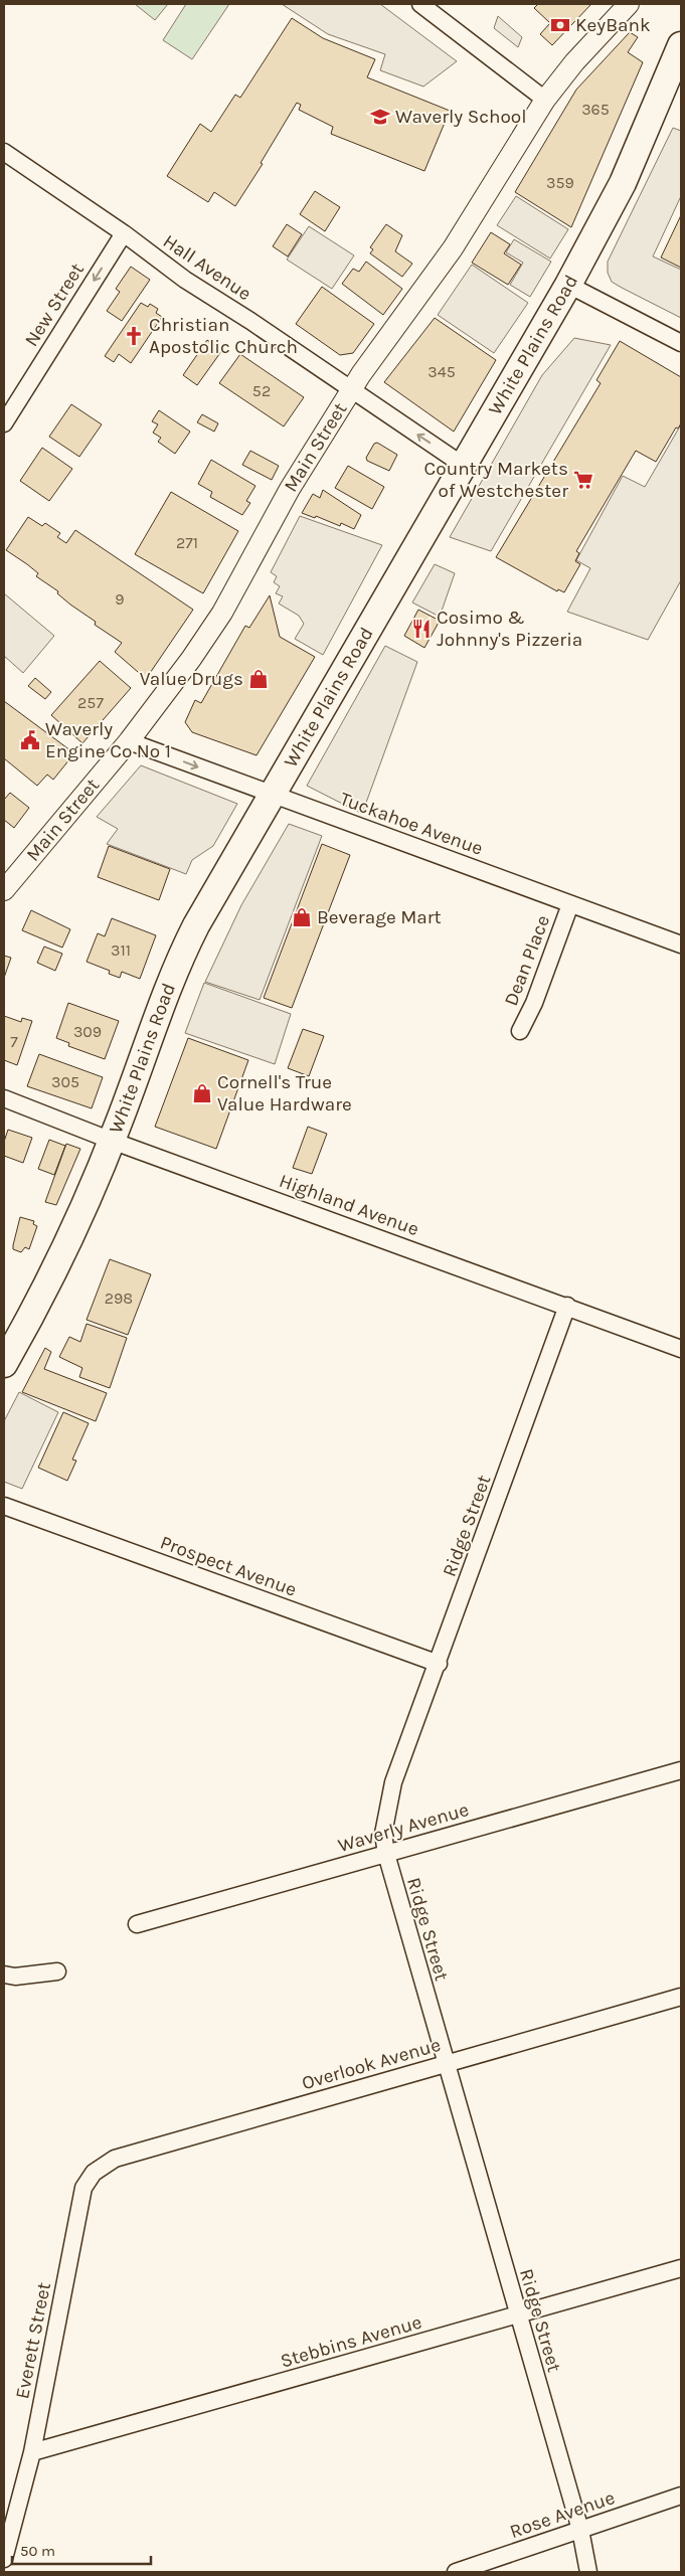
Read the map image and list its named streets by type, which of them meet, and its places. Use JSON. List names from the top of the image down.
{
  "streets": {
    "main road": ["White Plains Road"],
    "street": [
      "Hall Avenue",
      "New Street",
      "Main Street",
      "Tuckahoe Avenue",
      "Dean Place",
      "Highland Avenue",
      "Ridge Street",
      "Prospect Avenue",
      "Waverly Avenue",
      "Overlook Avenue",
      "Everett Street",
      "Stebbins Avenue",
      "Rose Avenue"
    ]
  },
  "crossings": [
    ["Hall Avenue", "New Street"],
    ["Hall Avenue", "White Plains Road"],
    ["Hall Avenue", "Main Street"],
    ["White Plains Road", "Tuckahoe Avenue"],
    ["White Plains Road", "Highland Avenue"],
    ["Main Street", "Tuckahoe Avenue"],
    ["Tuckahoe Avenue", "Dean Place"],
    ["Highland Avenue", "Ridge Street"],
    ["Ridge Street", "Prospect Avenue"],
    ["Ridge Street", "Waverly Avenue"],
    ["Ridge Street", "Overlook Avenue"],
    ["Ridge Street", "Stebbins Avenue"],
    ["Ridge Street", "Rose Avenue"],
    ["Overlook Avenue", "Everett Street"],
    ["Everett Street", "Stebbins Avenue"]
  ],
  "one_way": ["New Street"],
  "places": {
    "bank": ["KeyBank"],
    "school or university": ["Waverly School"],
    "church": ["Christian Apostolic Church"],
    "supermarket": ["Country Markets of Westchester"],
    "restaurant": ["Cosimo & Johnny's Pizzeria"],
    "shop": ["Value Drugs", "Beverage Mart", "Cornell's True Value Hardware"],
    "public building": ["Waverly Engine Co No 1"]
  },
  "house_numbers": [
    "365",
    "359",
    "345",
    "52",
    "271",
    "9",
    "257",
    "311",
    "309",
    "7",
    "305",
    "298"
  ],
  "scale_bar": "50 m"
}
